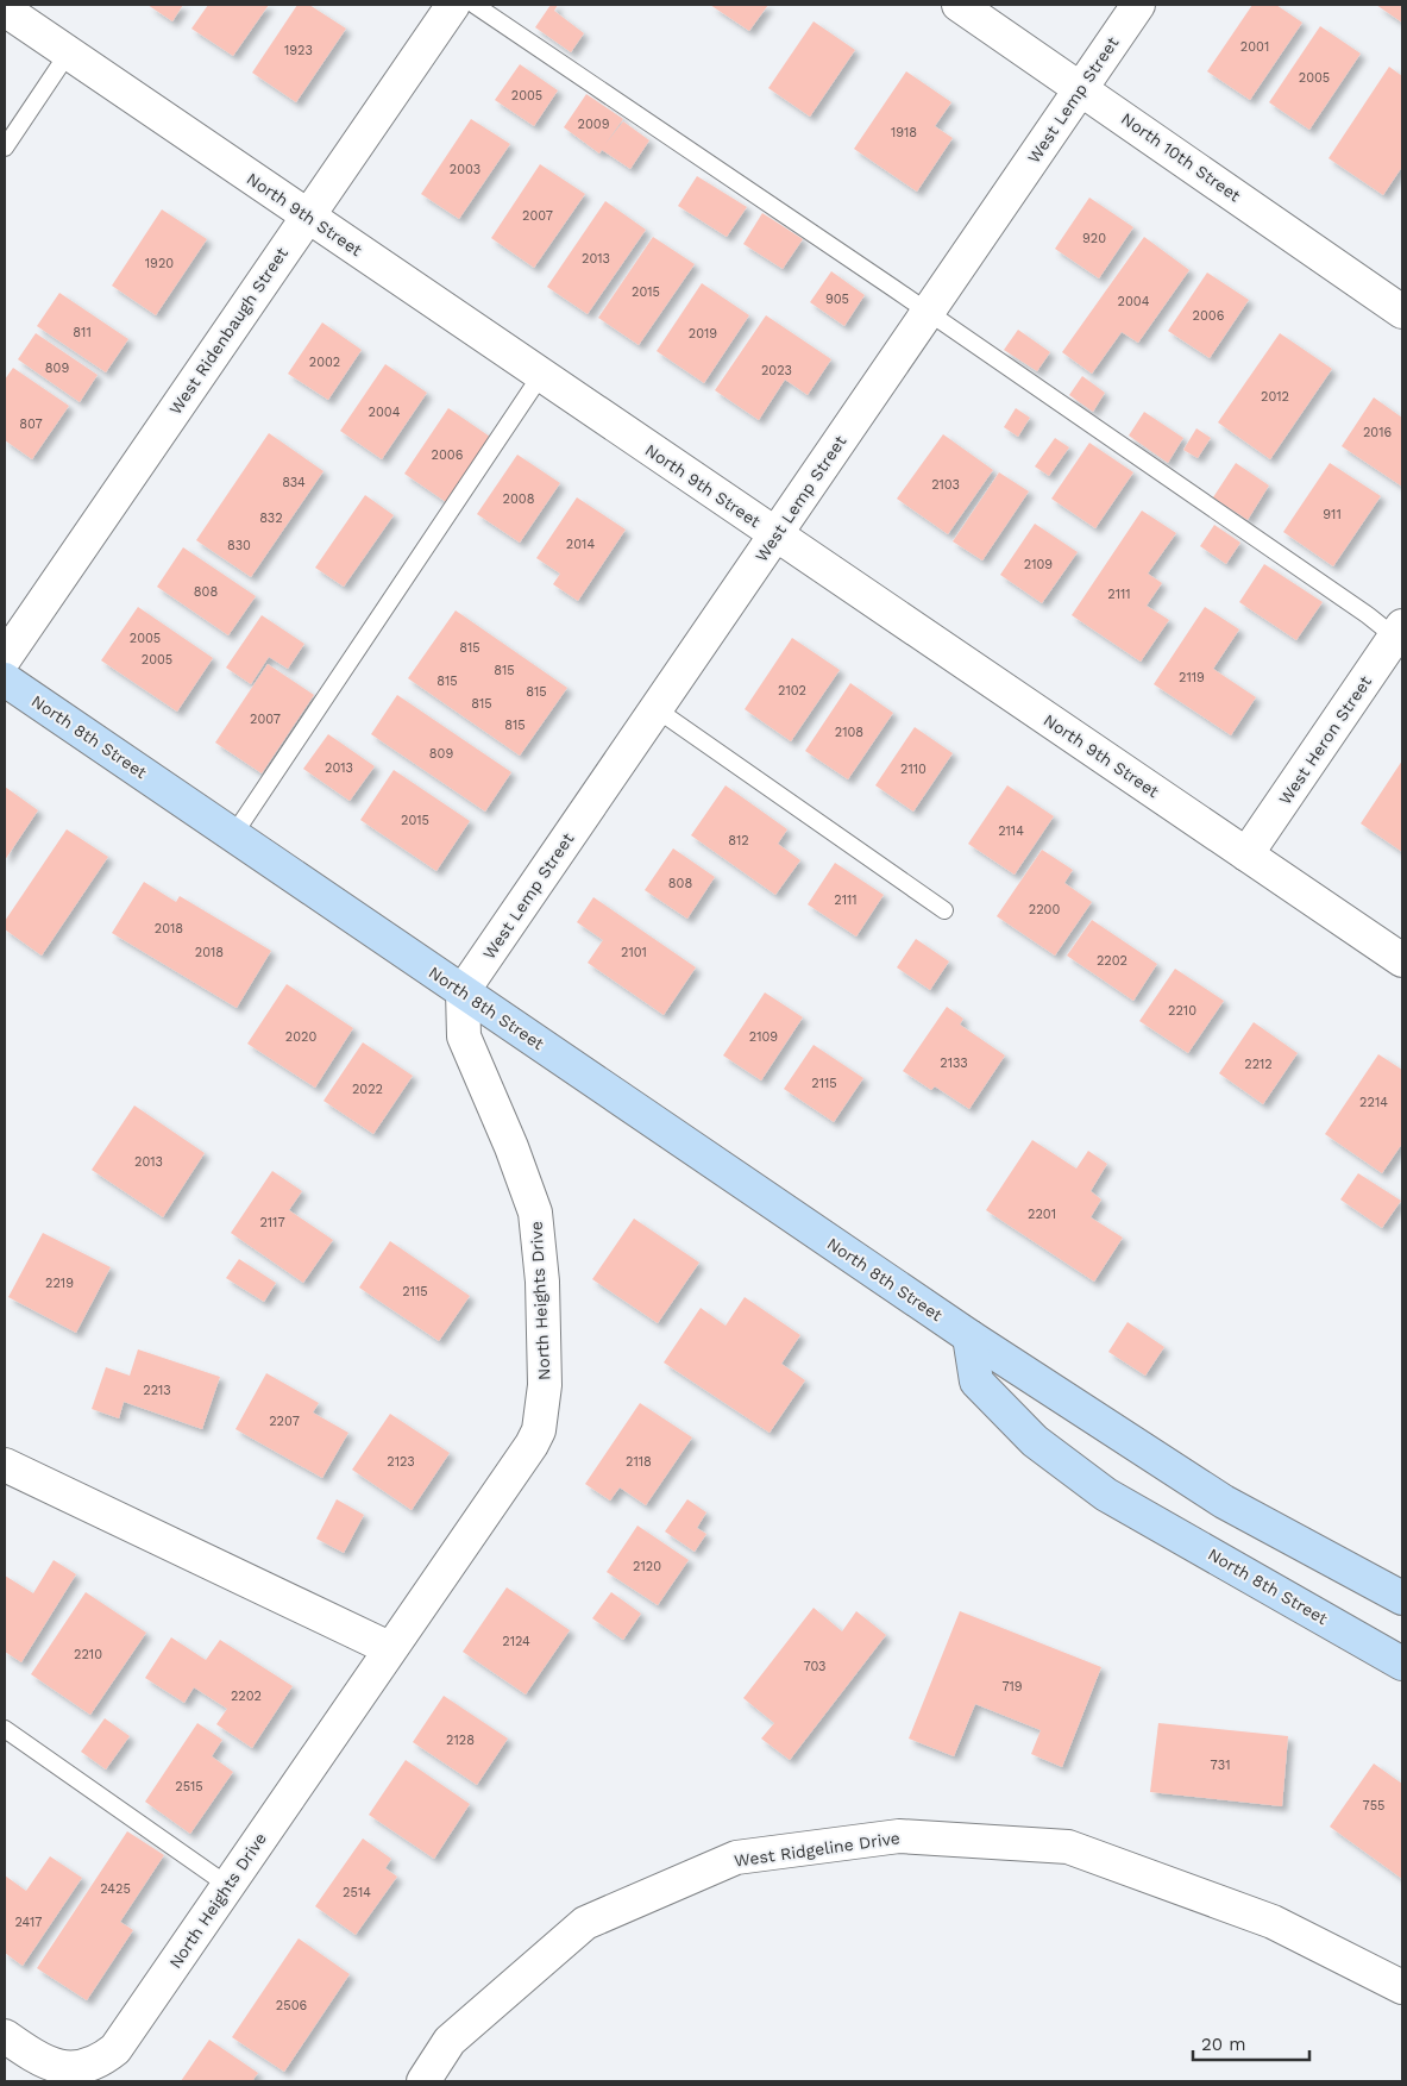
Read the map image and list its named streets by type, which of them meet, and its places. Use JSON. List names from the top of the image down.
{
  "streets": {
    "street": [
      "West Lemp Street",
      "North 10th Street",
      "North 9th Street",
      "West Ridenbaugh Street",
      "North 8th Street",
      "West Heron Street",
      "North Heights Drive",
      "West Ridgeline Drive"
    ]
  },
  "crossings": [
    ["West Lemp Street", "North 10th Street"],
    ["West Lemp Street", "North 9th Street"],
    ["West Lemp Street", "North 8th Street"],
    ["West Lemp Street", "North Heights Drive"],
    ["North 9th Street", "West Ridenbaugh Street"],
    ["North 9th Street", "West Heron Street"],
    ["North 8th Street", "North Heights Drive"]
  ],
  "house_numbers": [
    "2001",
    "1923",
    "2005",
    "2005",
    "2009",
    "1918",
    "2003",
    "2007",
    "920",
    "2013",
    "1920",
    "2015",
    "905",
    "2004",
    "2006",
    "811",
    "2019",
    "2002",
    "809",
    "2023",
    "2012",
    "2004",
    "807",
    "2016",
    "2006",
    "834",
    "2103",
    "2008",
    "911",
    "832",
    "2014",
    "830",
    "2109",
    "808",
    "2111",
    "2005",
    "815",
    "2005",
    "815",
    "2119",
    "815",
    "2102",
    "815",
    "815",
    "2007",
    "815",
    "2108",
    "809",
    "2013",
    "2110",
    "2015",
    "2114",
    "812",
    "808",
    "2111",
    "2200",
    "2018",
    "2018",
    "2101",
    "2202",
    "2210",
    "2020",
    "2109",
    "2133",
    "2212",
    "2115",
    "2022",
    "2214",
    "2013",
    "2201",
    "2117",
    "2219",
    "2115",
    "2213",
    "2207",
    "2123",
    "2118",
    "2120",
    "2124",
    "2210",
    "703",
    "719",
    "2202",
    "2128",
    "731",
    "2515",
    "755",
    "2425",
    "2514",
    "2417",
    "2506"
  ],
  "scale_bar": "20 m"
}
